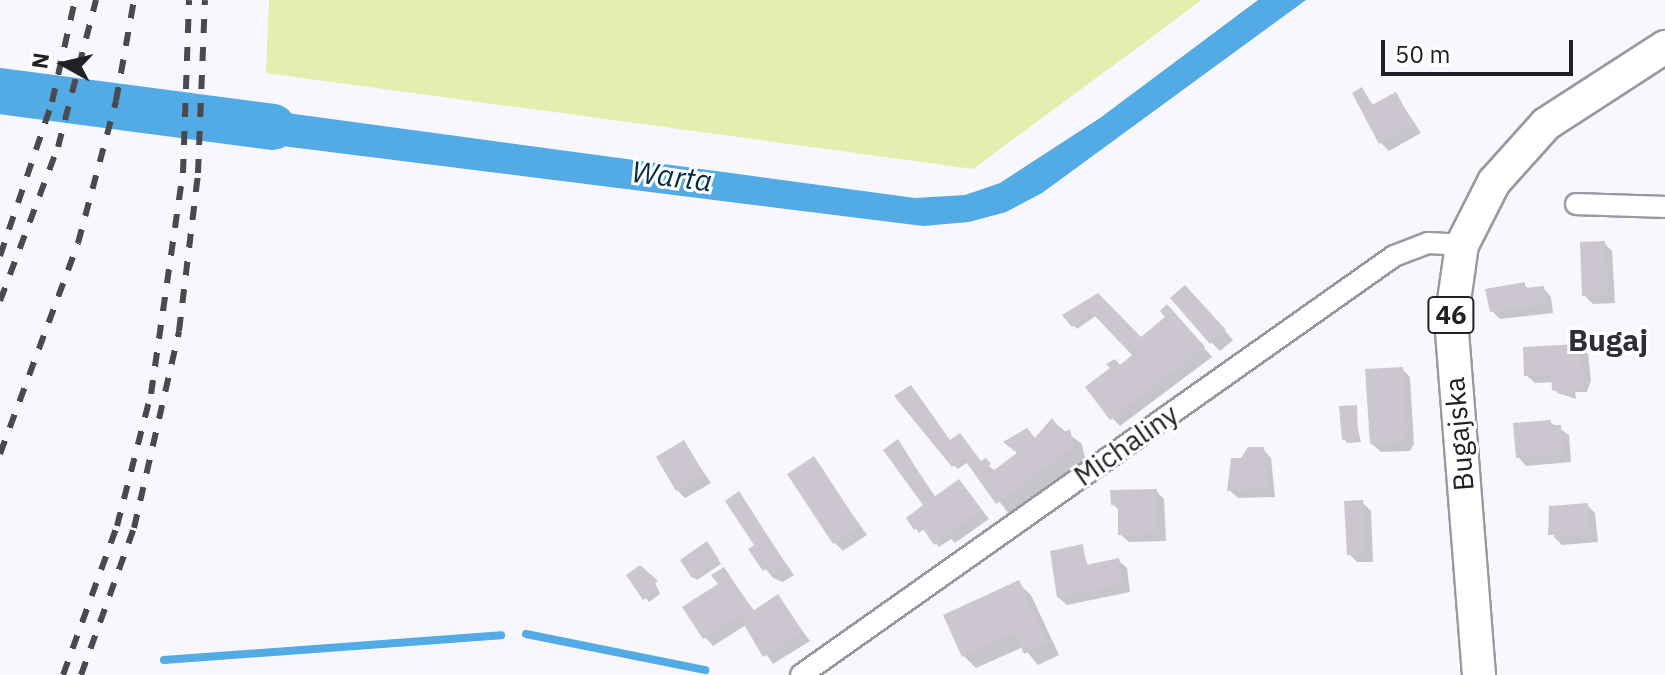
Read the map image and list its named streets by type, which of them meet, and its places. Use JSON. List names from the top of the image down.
{
  "streets": {
    "main road": ["46", "Bugajska"],
    "street": ["Michaliny"]
  },
  "crossings": [
    ["Bugajska", "Michaliny"]
  ],
  "districts": ["Bugaj"],
  "water": ["Warta"],
  "scale_bar": "50 m",
  "north": "left"
}
